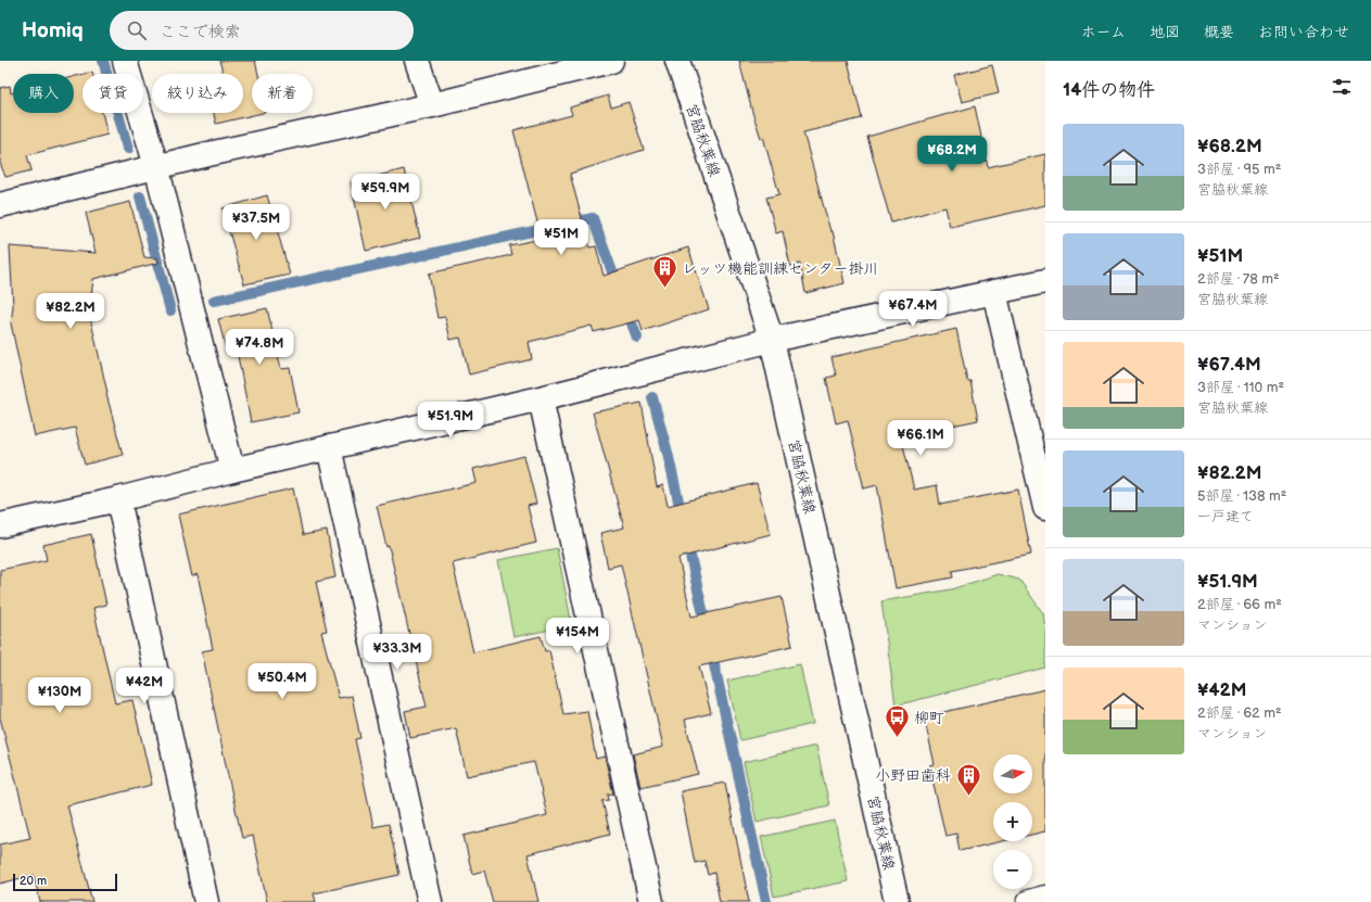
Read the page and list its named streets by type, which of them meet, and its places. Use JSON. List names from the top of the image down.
{
  "streets": {
    "street": ["宮脇秋葉線"]
  },
  "places": {
    "building": ["レッツ機能訓練センター掛川", "小野田歯科"],
    "bus stop": ["柳町"]
  },
  "scale_bar": "20 m",
  "north": "right",
  "page": {
    "header": "Homiq",
    "search": "ここで検索",
    "nav": [
      "ホーム",
      "地図",
      "概要",
      "お問い合わせ"
    ],
    "heading": "14件の物件",
    "chip": [
      "購入",
      "賃貸",
      "絞り込み",
      "新着"
    ],
    "list": [
      {
        "name": "¥68.2M",
        "note": "3部屋 · 95 m² · 宮脇秋葉線"
      },
      {
        "name": "¥51M",
        "note": "2部屋 · 78 m² · 宮脇秋葉線"
      },
      {
        "name": "¥67.4M",
        "note": "3部屋 · 110 m² · 宮脇秋葉線"
      },
      {
        "name": "¥82.2M",
        "note": "5部屋 · 138 m² · 一戸建て"
      },
      {
        "name": "¥51.9M",
        "note": "2部屋 · 66 m² · マンション"
      },
      {
        "name": "¥42M",
        "note": "2部屋 · 62 m² · マンション"
      }
    ],
    "price": [
      "¥68.2M",
      "¥59.9M",
      "¥37.5M",
      "¥51M",
      "¥67.4M",
      "¥82.2M",
      "¥74.8M",
      "¥51.9M",
      "¥66.1M",
      "¥154M",
      "¥33.3M",
      "¥50.4M",
      "¥42M",
      "¥130M"
    ],
    "map_buttons": ["+", "−"],
    "scale": "20 m"
  }
}
